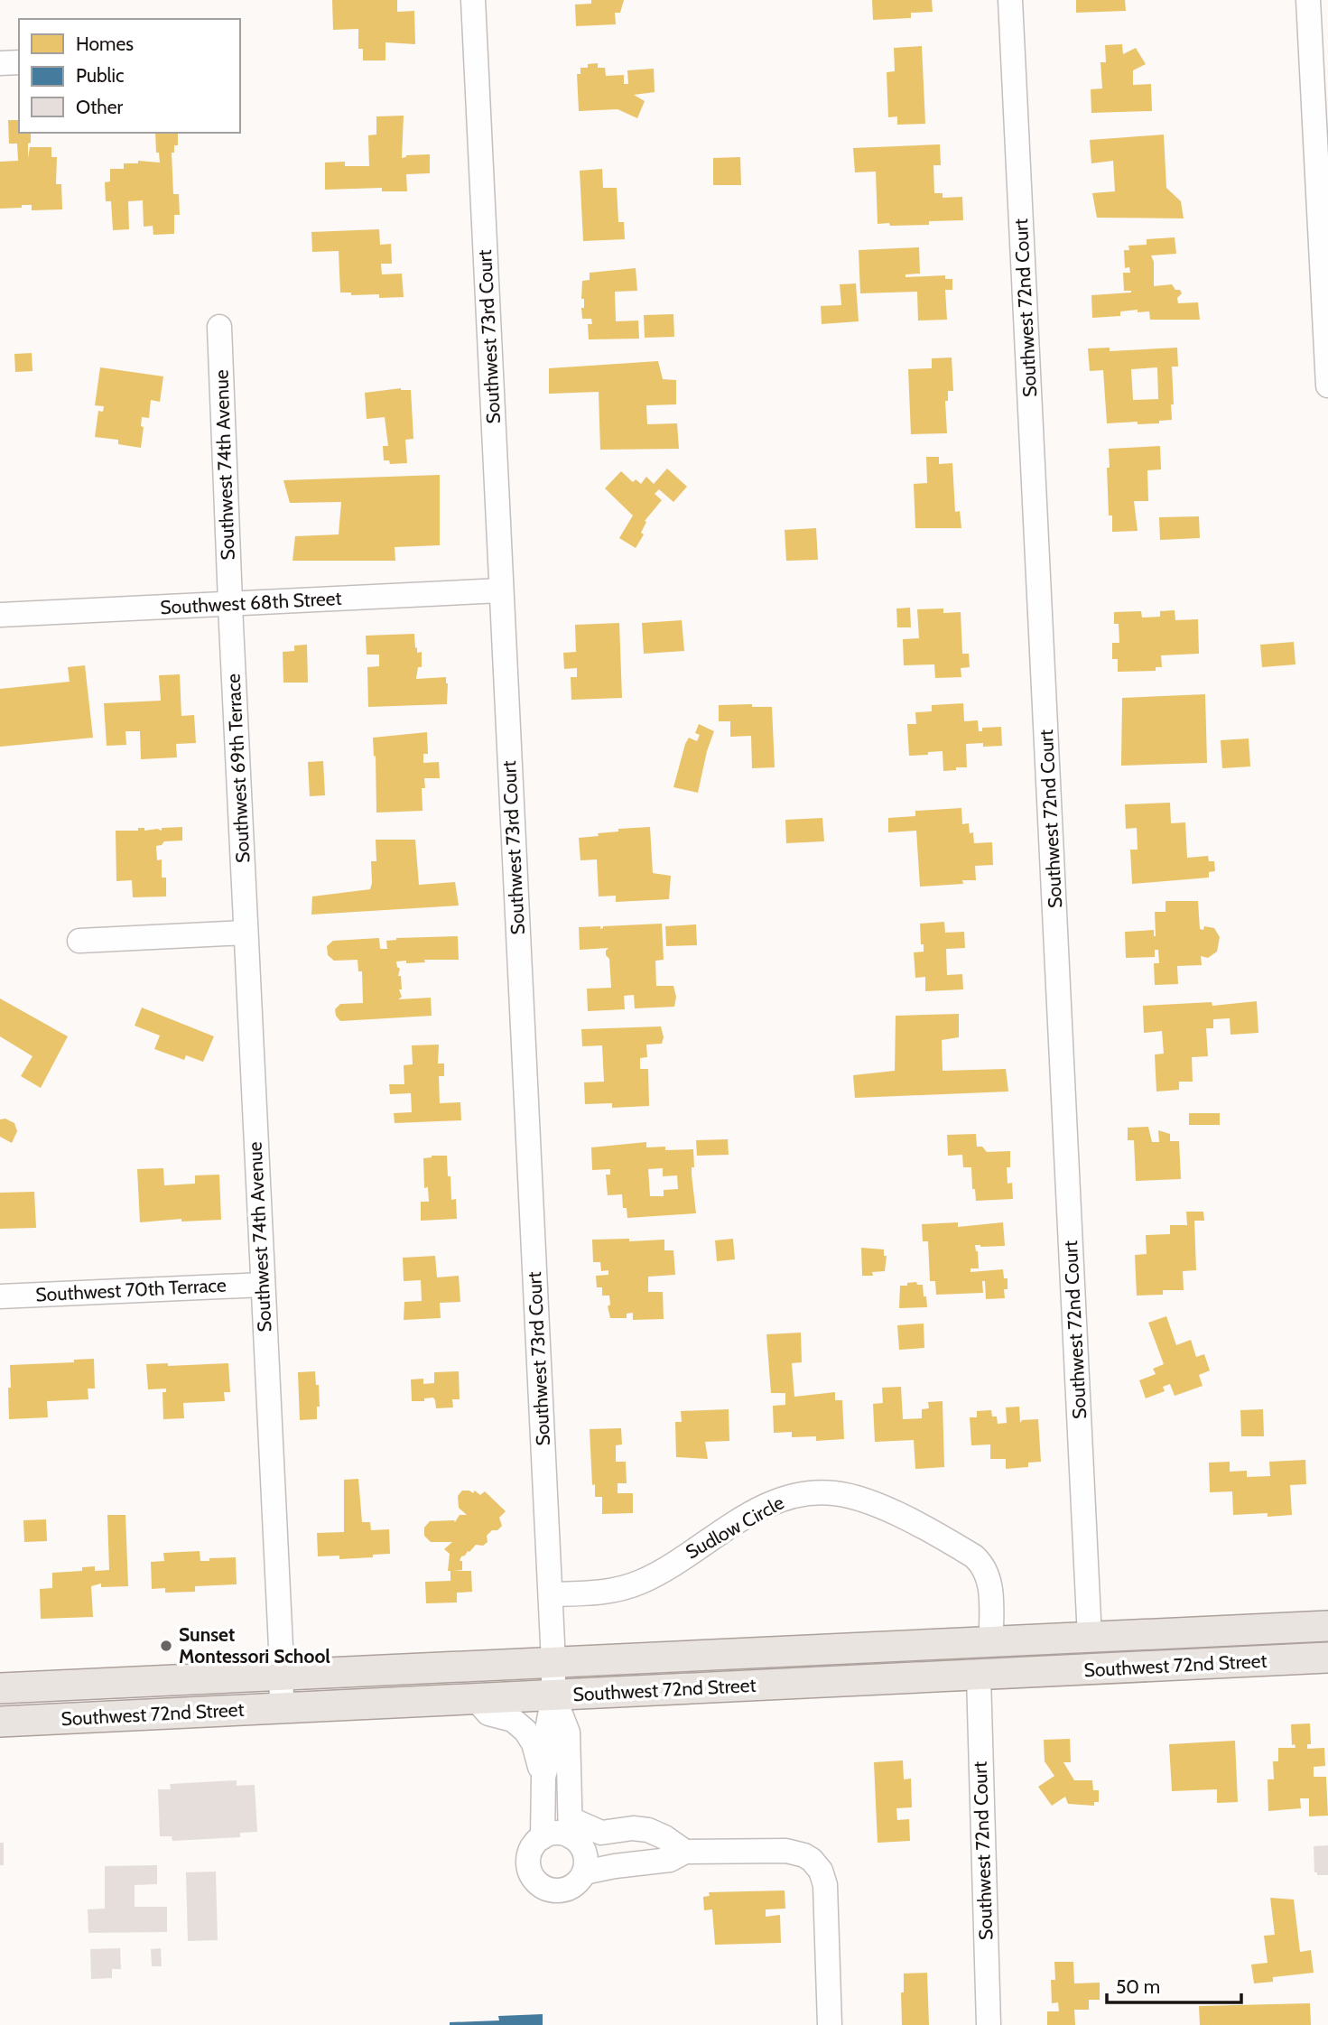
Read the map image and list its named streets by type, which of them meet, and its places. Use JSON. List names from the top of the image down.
{
  "streets": {
    "main road": ["Southwest 72nd Street"],
    "street": [
      "Southwest 72nd Court",
      "Southwest 73rd Court",
      "Southwest 74th Avenue",
      "Southwest 68th Street",
      "Southwest 69th Terrace",
      "Southwest 70th Terrace",
      "Sudlow Circle"
    ]
  },
  "crossings": [
    ["Southwest 72nd Court", "Southwest 72nd Street"],
    ["Southwest 73rd Court", "Southwest 68th Street"],
    ["Southwest 73rd Court", "Sudlow Circle"],
    ["Southwest 73rd Court", "Southwest 72nd Street"],
    ["Southwest 74th Avenue", "Southwest 68th Street"],
    ["Southwest 74th Avenue", "Southwest 69th Terrace"],
    ["Southwest 74th Avenue", "Southwest 70th Terrace"],
    ["Southwest 74th Avenue", "Southwest 72nd Street"],
    ["Southwest 68th Street", "Southwest 69th Terrace"],
    ["Sudlow Circle", "Southwest 72nd Street"]
  ],
  "places": ["Sunset Montessori School"],
  "legend": ["Homes", "Public", "Other"],
  "scale_bar": "50 m"
}
